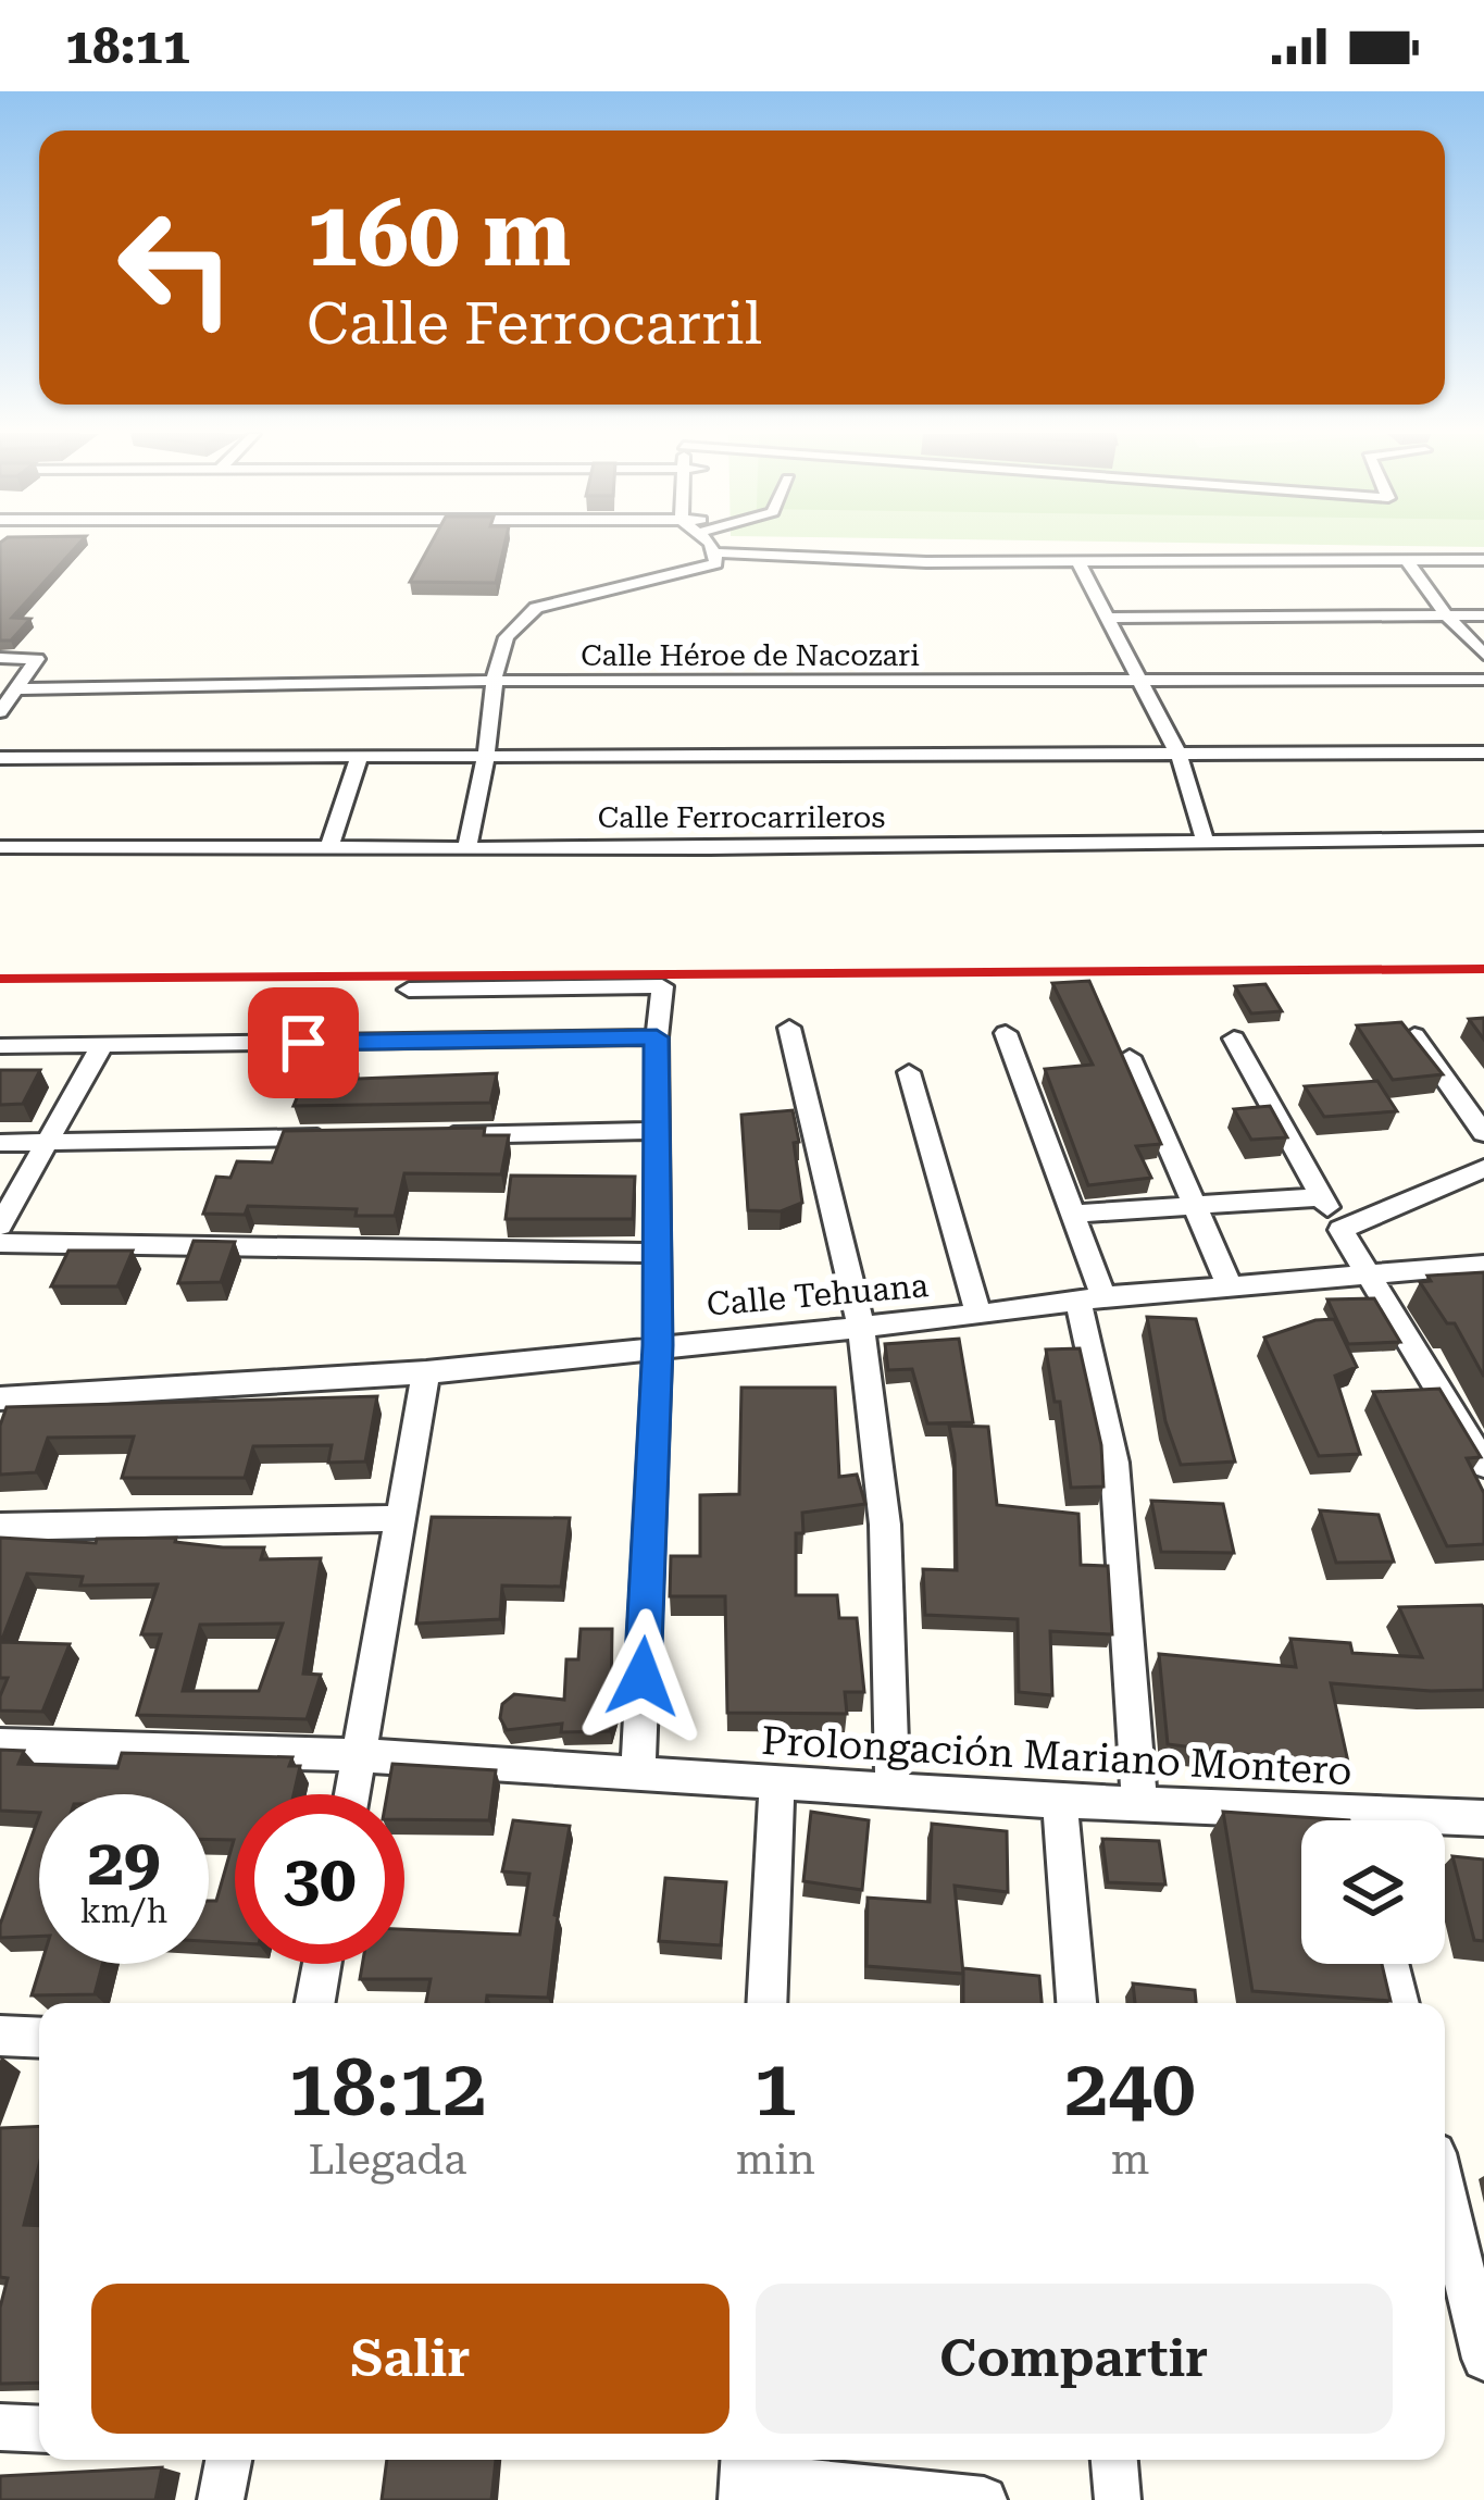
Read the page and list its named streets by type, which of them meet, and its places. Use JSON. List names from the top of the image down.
{
  "streets": {
    "street": [
      "Calle Héroe de Nacozari",
      "Calle Ferrocarrileros",
      "Calle Tehuana",
      "Prolongación Mariano Montero"
    ]
  },
  "page": {
    "status": "18:11",
    "turn": ["160 m", "Calle Ferrocarril"],
    "speed": "29 km/h",
    "limit": "30",
    "eta": [
      "18:12",
      "Llegada",
      "1",
      "min",
      "240",
      "m"
    ],
    "buttons": ["Salir", "Compartir"]
  }
}
